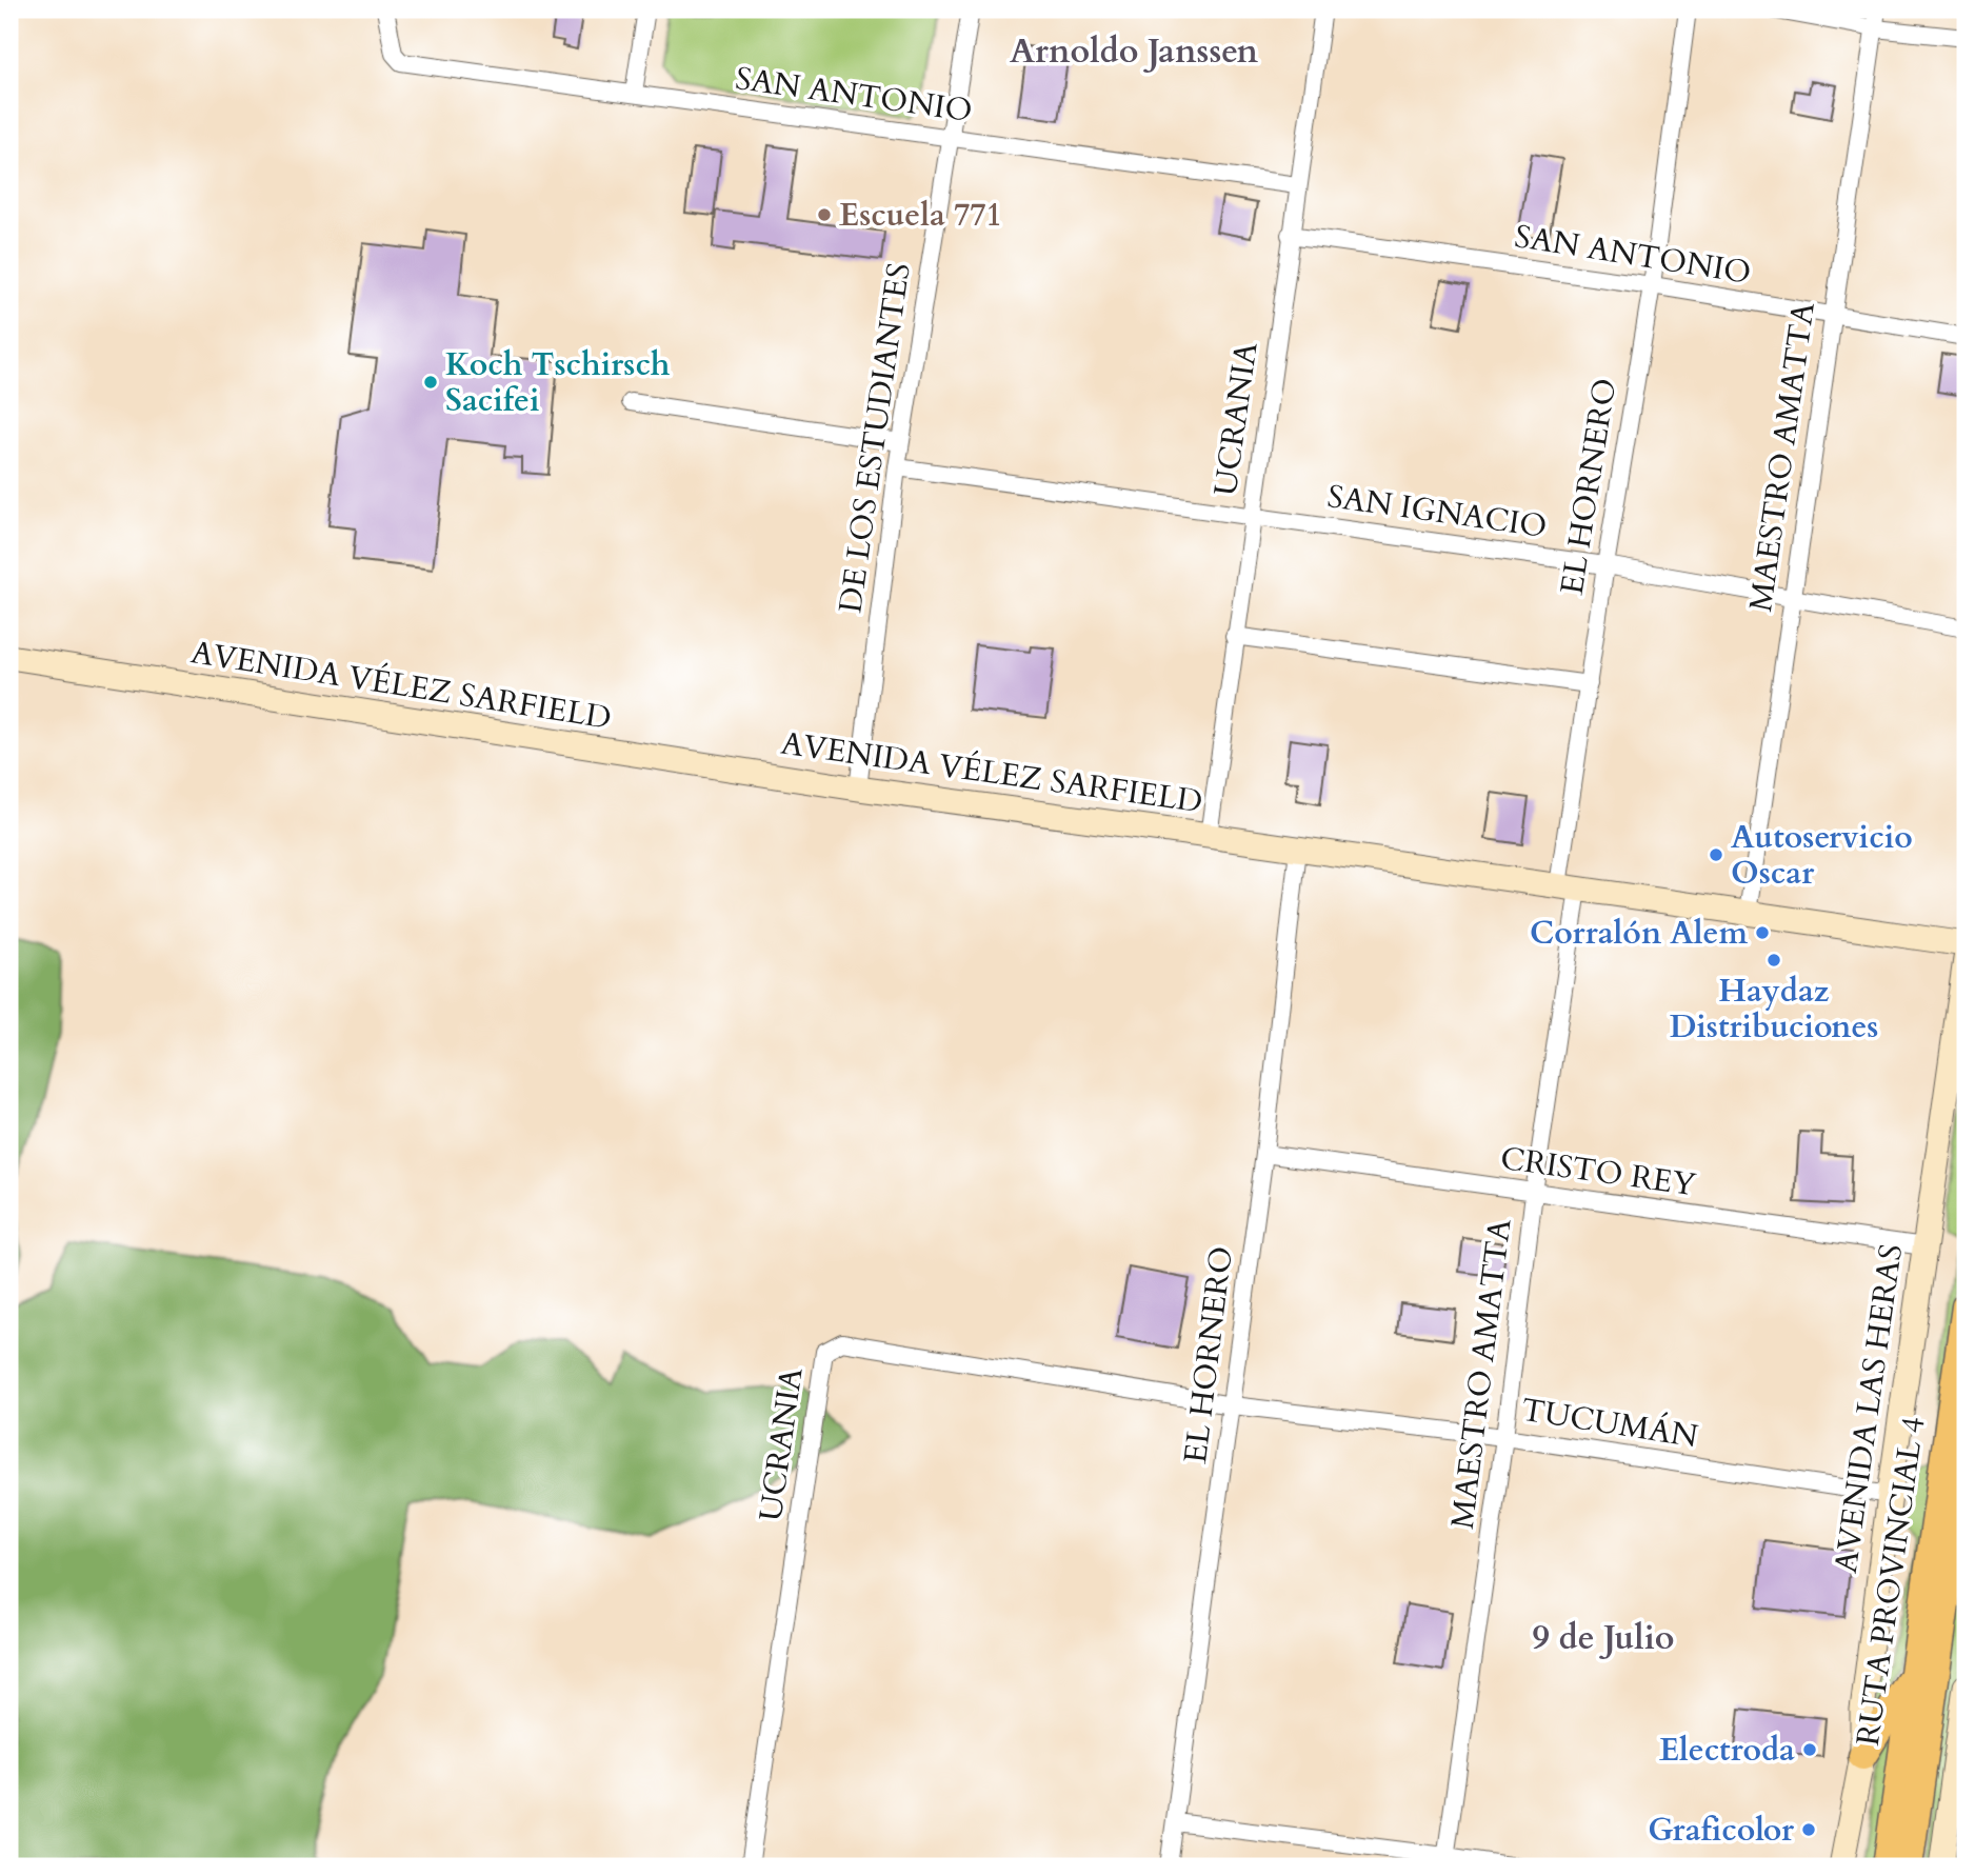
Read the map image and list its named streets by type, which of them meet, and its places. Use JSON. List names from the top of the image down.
{
  "streets": {
    "main road": ["AVENIDA VÉLEZ SARFIELD", "AVENIDA LAS HERAS", "RUTA PROVINCIAL 4"],
    "street": [
      "SAN ANTONIO",
      "UCRANIA",
      "DE LOS ESTUDIANTES",
      "MAESTRO AMATTA",
      "EL HORNERO",
      "SAN IGNACIO",
      "CRISTO REY",
      "TUCUMÁN"
    ]
  },
  "crossings": [
    ["SAN ANTONIO", "UCRANIA"],
    ["SAN ANTONIO", "DE LOS ESTUDIANTES"],
    ["SAN ANTONIO", "MAESTRO AMATTA"],
    ["SAN ANTONIO", "EL HORNERO"],
    ["UCRANIA", "EL HORNERO"],
    ["UCRANIA", "SAN IGNACIO"],
    ["UCRANIA", "AVENIDA VÉLEZ SARFIELD"],
    ["UCRANIA", "TUCUMÁN"],
    ["DE LOS ESTUDIANTES", "SAN IGNACIO"],
    ["DE LOS ESTUDIANTES", "AVENIDA VÉLEZ SARFIELD"],
    ["MAESTRO AMATTA", "EL HORNERO"],
    ["MAESTRO AMATTA", "SAN IGNACIO"],
    ["MAESTRO AMATTA", "AVENIDA VÉLEZ SARFIELD"],
    ["MAESTRO AMATTA", "CRISTO REY"],
    ["MAESTRO AMATTA", "TUCUMÁN"],
    ["EL HORNERO", "SAN IGNACIO"],
    ["EL HORNERO", "AVENIDA VÉLEZ SARFIELD"],
    ["EL HORNERO", "CRISTO REY"],
    ["EL HORNERO", "TUCUMÁN"],
    ["CRISTO REY", "AVENIDA LAS HERAS"],
    ["AVENIDA LAS HERAS", "TUCUMÁN"]
  ],
  "districts": ["Arnoldo Janssen", "9 de Julio"],
  "places": [
    "Escuela 771",
    "Koch Tschirsch Sacifei",
    "Autoservicio Oscar",
    "Corralón Alem",
    "Haydaz Distribuciones",
    "Electroda",
    "Graficolor"
  ]
}
